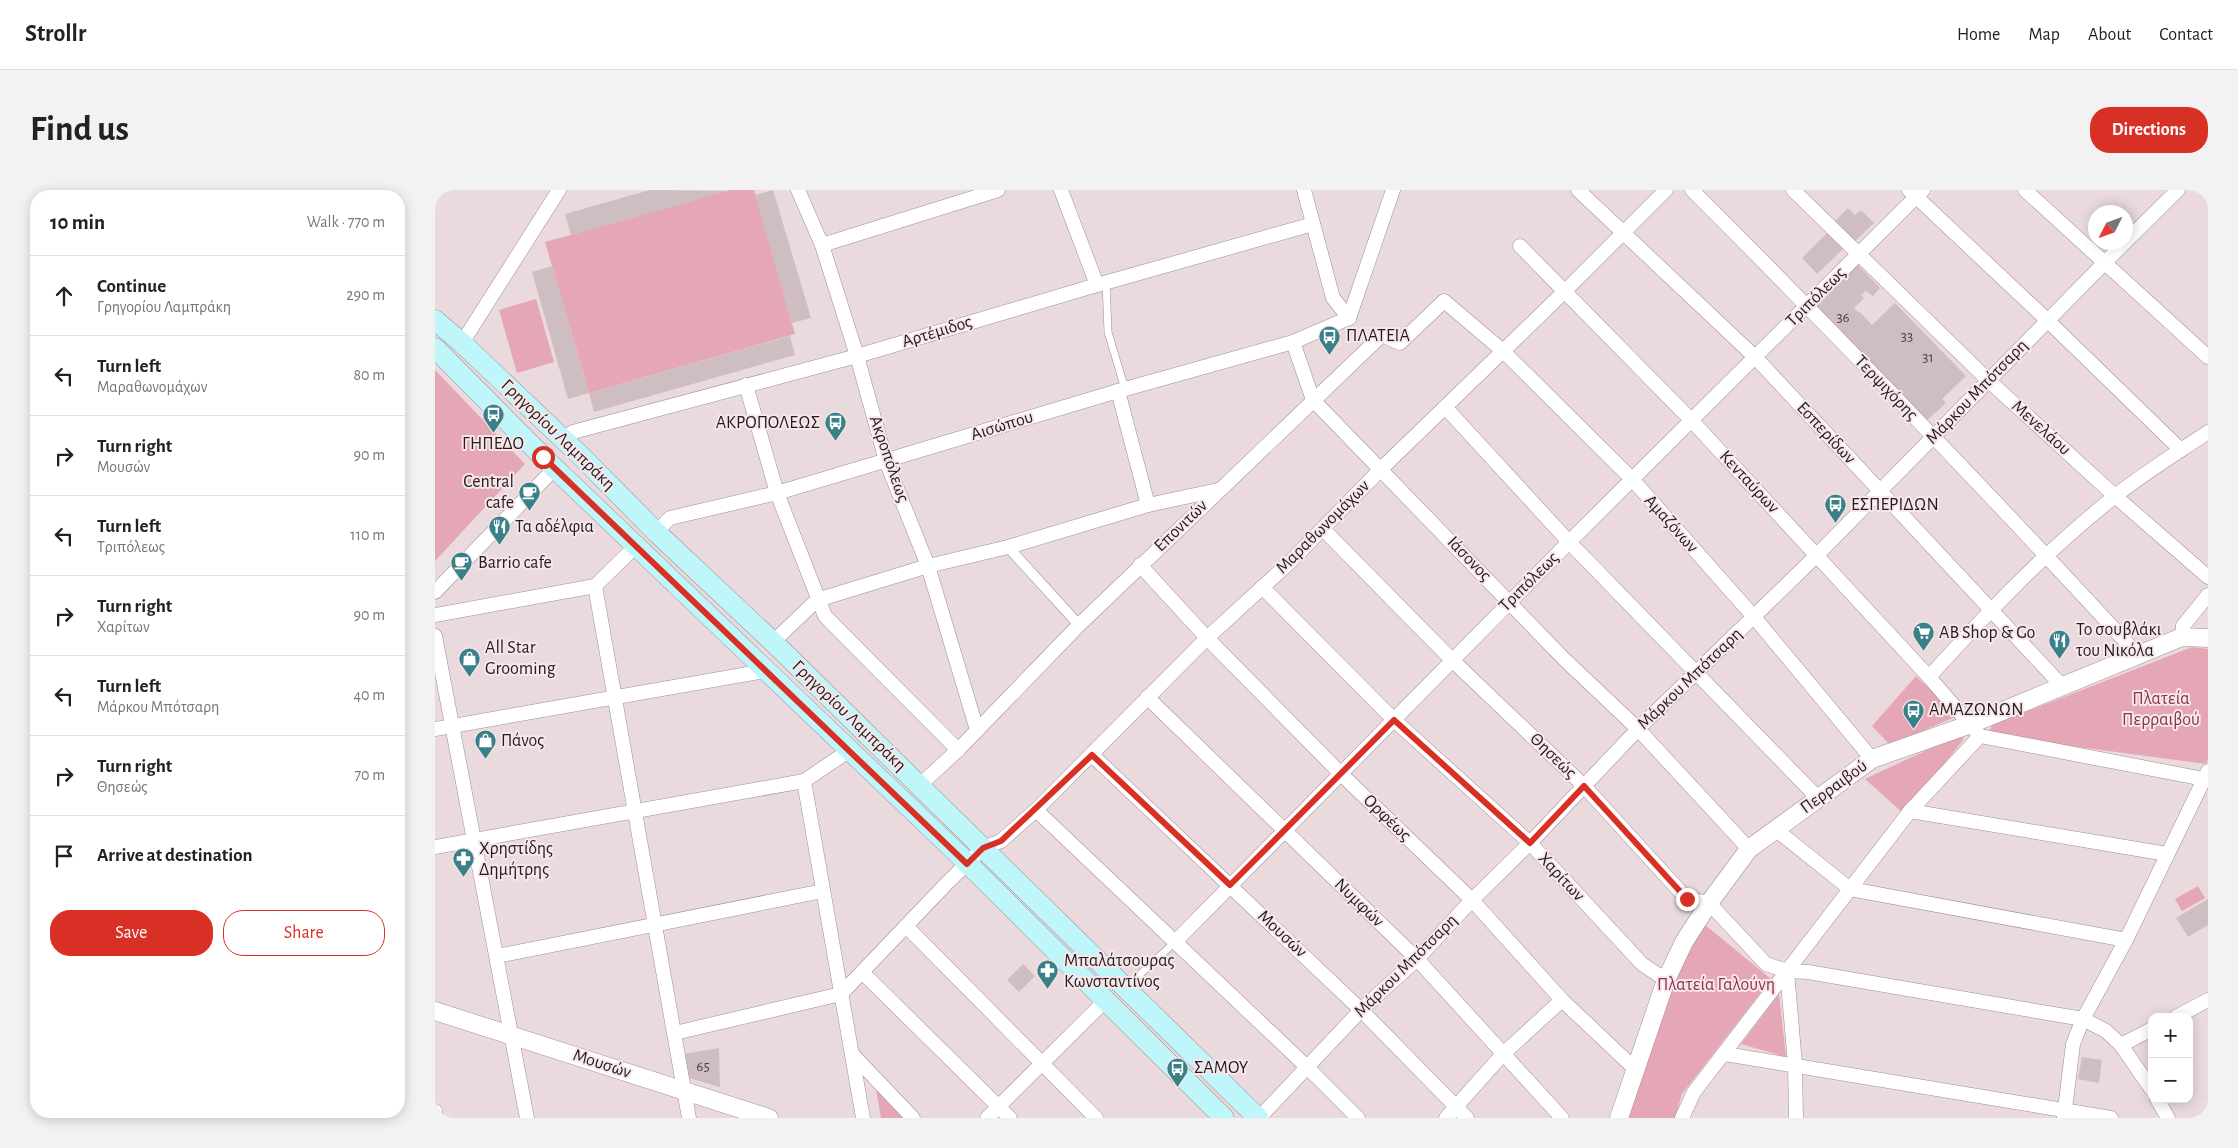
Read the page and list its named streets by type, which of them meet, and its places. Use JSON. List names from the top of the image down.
{
  "streets": {
    "main road": ["Γρηγορίου Λαμπράκη"],
    "street": [
      "Τριπόλεως",
      "Αρτέμιδος",
      "Τερψιχόρης",
      "Μάρκου Μπότσαρη",
      "Αισώπου",
      "Μενελάου",
      "Εσπερίδων",
      "Ακροπόλεως",
      "Κενταύρων",
      "Αμαζόνων",
      "Επονιτών",
      "Μαραθωνομάχων",
      "Ιάσονος",
      "Θησεώς",
      "Περραιβού",
      "Ορφέως",
      "Χαρίτων",
      "Νυμφών",
      "Μουσών"
    ]
  },
  "crossings": [
    ["Τριπόλεως", "Τερψιχόρης"],
    ["Τριπόλεως", "Μενελάου"],
    ["Τριπόλεως", "Εσπερίδων"],
    ["Τριπόλεως", "Κενταύρων"],
    ["Τριπόλεως", "Αμαζόνων"],
    ["Τριπόλεως", "Ιάσονος"],
    ["Τριπόλεως", "Θησεώς"],
    ["Τριπόλεως", "Ορφέως"],
    ["Τριπόλεως", "Χαρίτων"],
    ["Τριπόλεως", "Νυμφών"],
    ["Τριπόλεως", "Μουσών"],
    ["Αρτέμιδος", "Γρηγορίου Λαμπράκη"],
    ["Αρτέμιδος", "Ακροπόλεως"],
    ["Τερψιχόρης", "Μάρκου Μπότσαρη"],
    ["Τερψιχόρης", "Περραιβού"],
    ["Μάρκου Μπότσαρη", "Μενελάου"],
    ["Μάρκου Μπότσαρη", "Εσπερίδων"],
    ["Μάρκου Μπότσαρη", "Γρηγορίου Λαμπράκη"],
    ["Μάρκου Μπότσαρη", "Κενταύρων"],
    ["Μάρκου Μπότσαρη", "Αμαζόνων"],
    ["Μάρκου Μπότσαρη", "Ιάσονος"],
    ["Μάρκου Μπότσαρη", "Θησεώς"],
    ["Μάρκου Μπότσαρη", "Ορφέως"],
    ["Μάρκου Μπότσαρη", "Χαρίτων"],
    ["Μάρκου Μπότσαρη", "Νυμφών"],
    ["Μάρκου Μπότσαρη", "Μουσών"],
    ["Αισώπου", "Γρηγορίου Λαμπράκη"],
    ["Αισώπου", "Ακροπόλεως"],
    ["Αισώπου", "Ιάσονος"],
    ["Εσπερίδων", "Μαραθωνομάχων"],
    ["Εσπερίδων", "Περραιβού"],
    ["Γρηγορίου Λαμπράκη", "Επονιτών"],
    ["Γρηγορίου Λαμπράκη", "Μαραθωνομάχων"],
    ["Ακροπόλεως", "Επονιτών"],
    ["Κενταύρων", "Μαραθωνομάχων"],
    ["Κενταύρων", "Περραιβού"],
    ["Αμαζόνων", "Επονιτών"],
    ["Αμαζόνων", "Μαραθωνομάχων"],
    ["Αμαζόνων", "Περραιβού"],
    ["Επονιτών", "Ιάσονος"],
    ["Επονιτών", "Ορφέως"],
    ["Μαραθωνομάχων", "Ιάσονος"],
    ["Μαραθωνομάχων", "Θησεώς"],
    ["Μαραθωνομάχων", "Ορφέως"],
    ["Μαραθωνομάχων", "Χαρίτων"],
    ["Μαραθωνομάχων", "Νυμφών"],
    ["Μαραθωνομάχων", "Μουσών"],
    ["Ιάσονος", "Περραιβού"],
    ["Θησεώς", "Περραιβού"],
    ["Περραιβού", "Ορφέως"],
    ["Περραιβού", "Χαρίτων"]
  ],
  "parks": ["Πλατεία Περραιβού", "Πλατεία Γαλούνη"],
  "places": {
    "bus stop": [
      "ΠΛΑΤΕΙΑ",
      "ΓΗΠΕΔΟ",
      "ΑΚΡΟΠΟΛΕΩΣ",
      "ΕΣΠΕΡΙΔΩΝ",
      "ΑΜΑΖΩΝΩΝ",
      "ΣΑΜΟΥ"
    ],
    "cafe": ["Central cafe", "Barrio cafe"],
    "restaurant": ["Τα αδέλφια", "Το σουβλάκι του Νικόλα"],
    "supermarket": ["AB Shop & Go"],
    "shop": ["All Star Grooming", "Πάνος"],
    "pharmacy": ["Χρηστίδης Δημήτρης", "Μπαλάτσουρας Κωνσταντίνος"]
  },
  "house_numbers": [
    "36",
    "33",
    "31",
    "65"
  ],
  "north": "bottom left",
  "page": {
    "header": "Strollr",
    "nav": [
      "Home",
      "Map",
      "About",
      "Contact"
    ],
    "buttons": [
      "Directions",
      ["Save", "Share"]
    ],
    "title": "Find us",
    "heading": ["10 min", "Walk · 770 m"],
    "list": [
      ["Continue", "Γρηγορίου Λαμπράκη", "290 m"],
      ["Turn left", "Μαραθωνομάχων", "80 m"],
      ["Turn right", "Μουσών", "90 m"],
      ["Turn left", "Τριπόλεως", "110 m"],
      ["Turn right", "Χαρίτων", "90 m"],
      ["Turn left", "Μάρκου Μπότσαρη", "40 m"],
      ["Turn right", "Θησεώς", "70 m"],
      "Arrive at destination"
    ],
    "map_buttons": ["+", "−"]
  }
}
